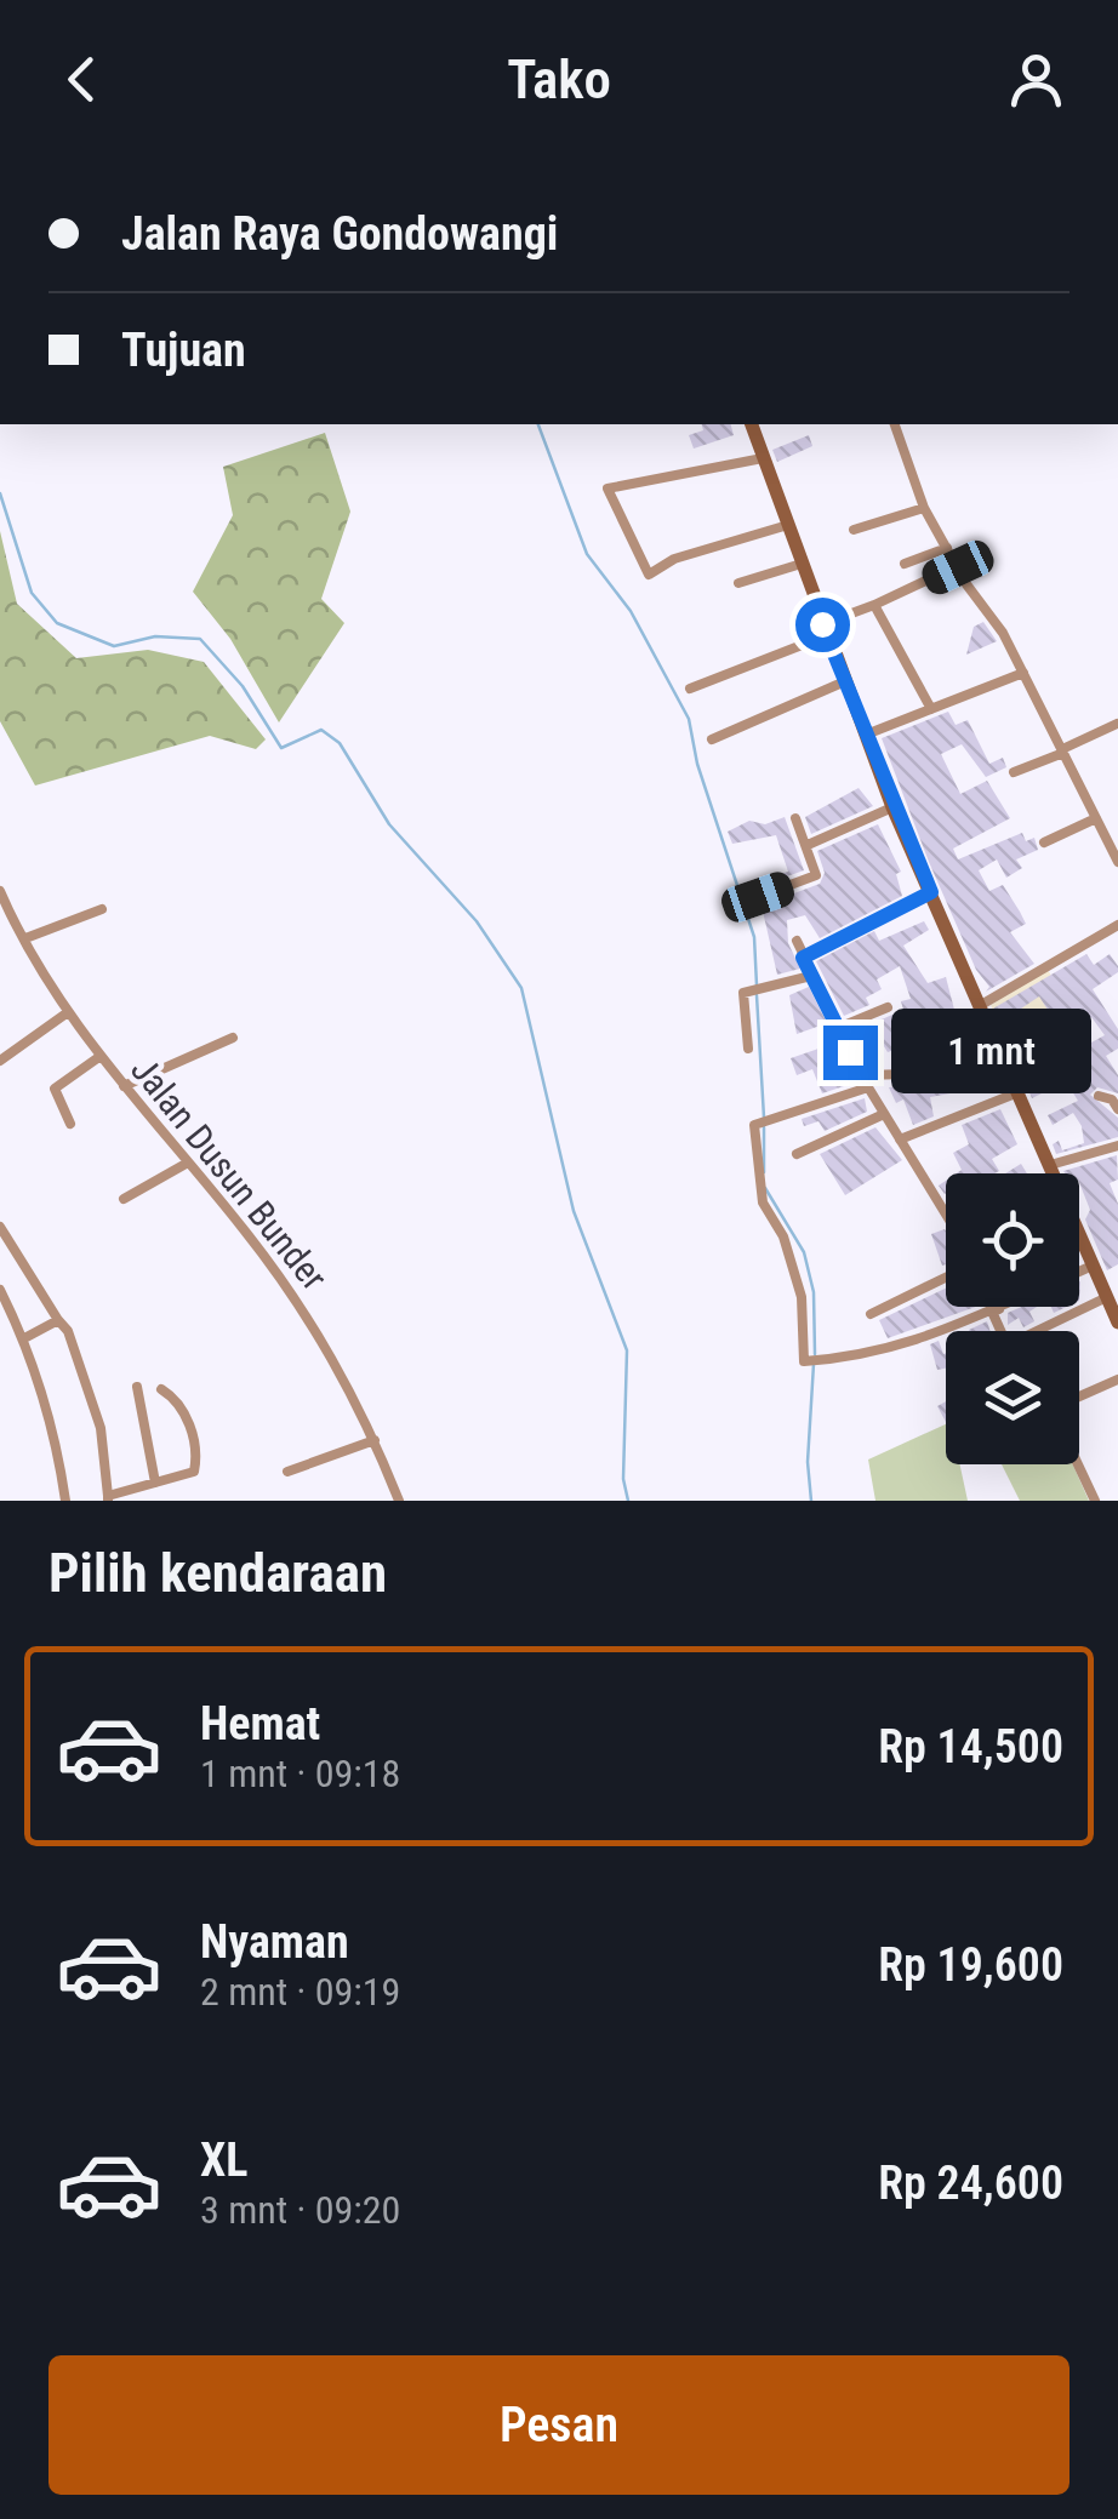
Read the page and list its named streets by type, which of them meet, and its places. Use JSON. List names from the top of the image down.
{
  "streets": {
    "street": ["Jalan Dusun Bunder"]
  },
  "page": {
    "header": "Tako",
    "banner": ["Jalan Raya Gondowangi", "Tujuan"],
    "bubble": "1 mnt",
    "heading": "Pilih kendaraan",
    "list": [
      {
        "name": "Hemat",
        "note": "1 mnt · 09:18",
        "value": "Rp 14,500"
      },
      {
        "name": "Nyaman",
        "note": "2 mnt · 09:19",
        "value": "Rp 19,600"
      },
      {
        "name": "XL",
        "note": "3 mnt · 09:20",
        "value": "Rp 24,600"
      }
    ],
    "buttons": "Pesan"
  }
}
